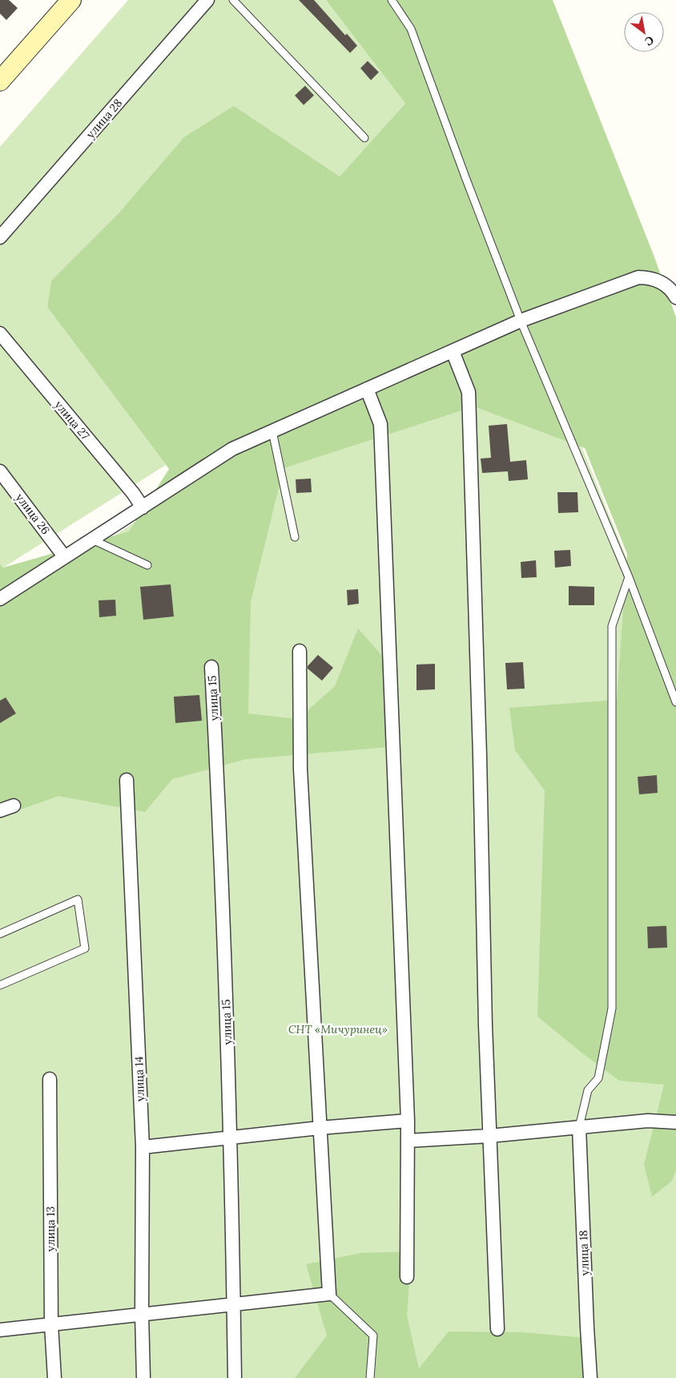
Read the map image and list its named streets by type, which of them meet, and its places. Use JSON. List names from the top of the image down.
{
  "streets": {
    "street": [
      "улица 28",
      "улица 27",
      "улица 26",
      "улица 15",
      "улица 14",
      "улица 13",
      "улица 18"
    ]
  },
  "parks": ["СНТ «Мичуринец»"],
  "north": "bottom right"
}
